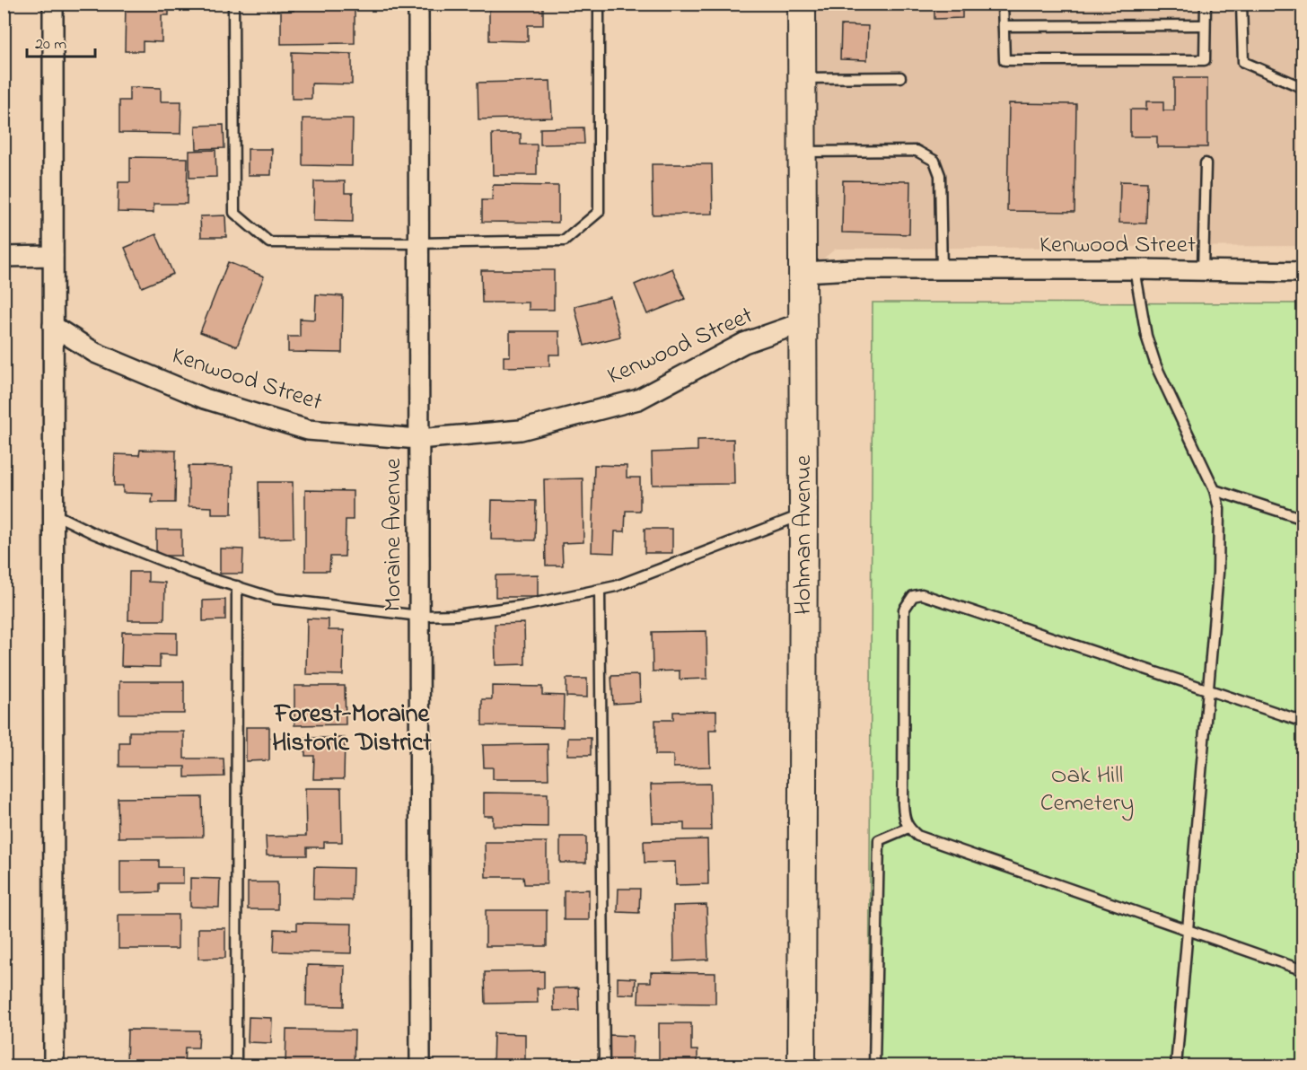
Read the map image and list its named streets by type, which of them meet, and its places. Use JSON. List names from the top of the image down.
{
  "streets": {
    "main road": ["Hohman Avenue"],
    "street": ["Kenwood Street", "Moraine Avenue"]
  },
  "crossings": [
    ["Kenwood Street", "Moraine Avenue"],
    ["Kenwood Street", "Hohman Avenue"]
  ],
  "districts": ["Forest-Moraine Historic District"],
  "parks": ["Oak Hill Cemetery"],
  "scale_bar": "20 m"
}
